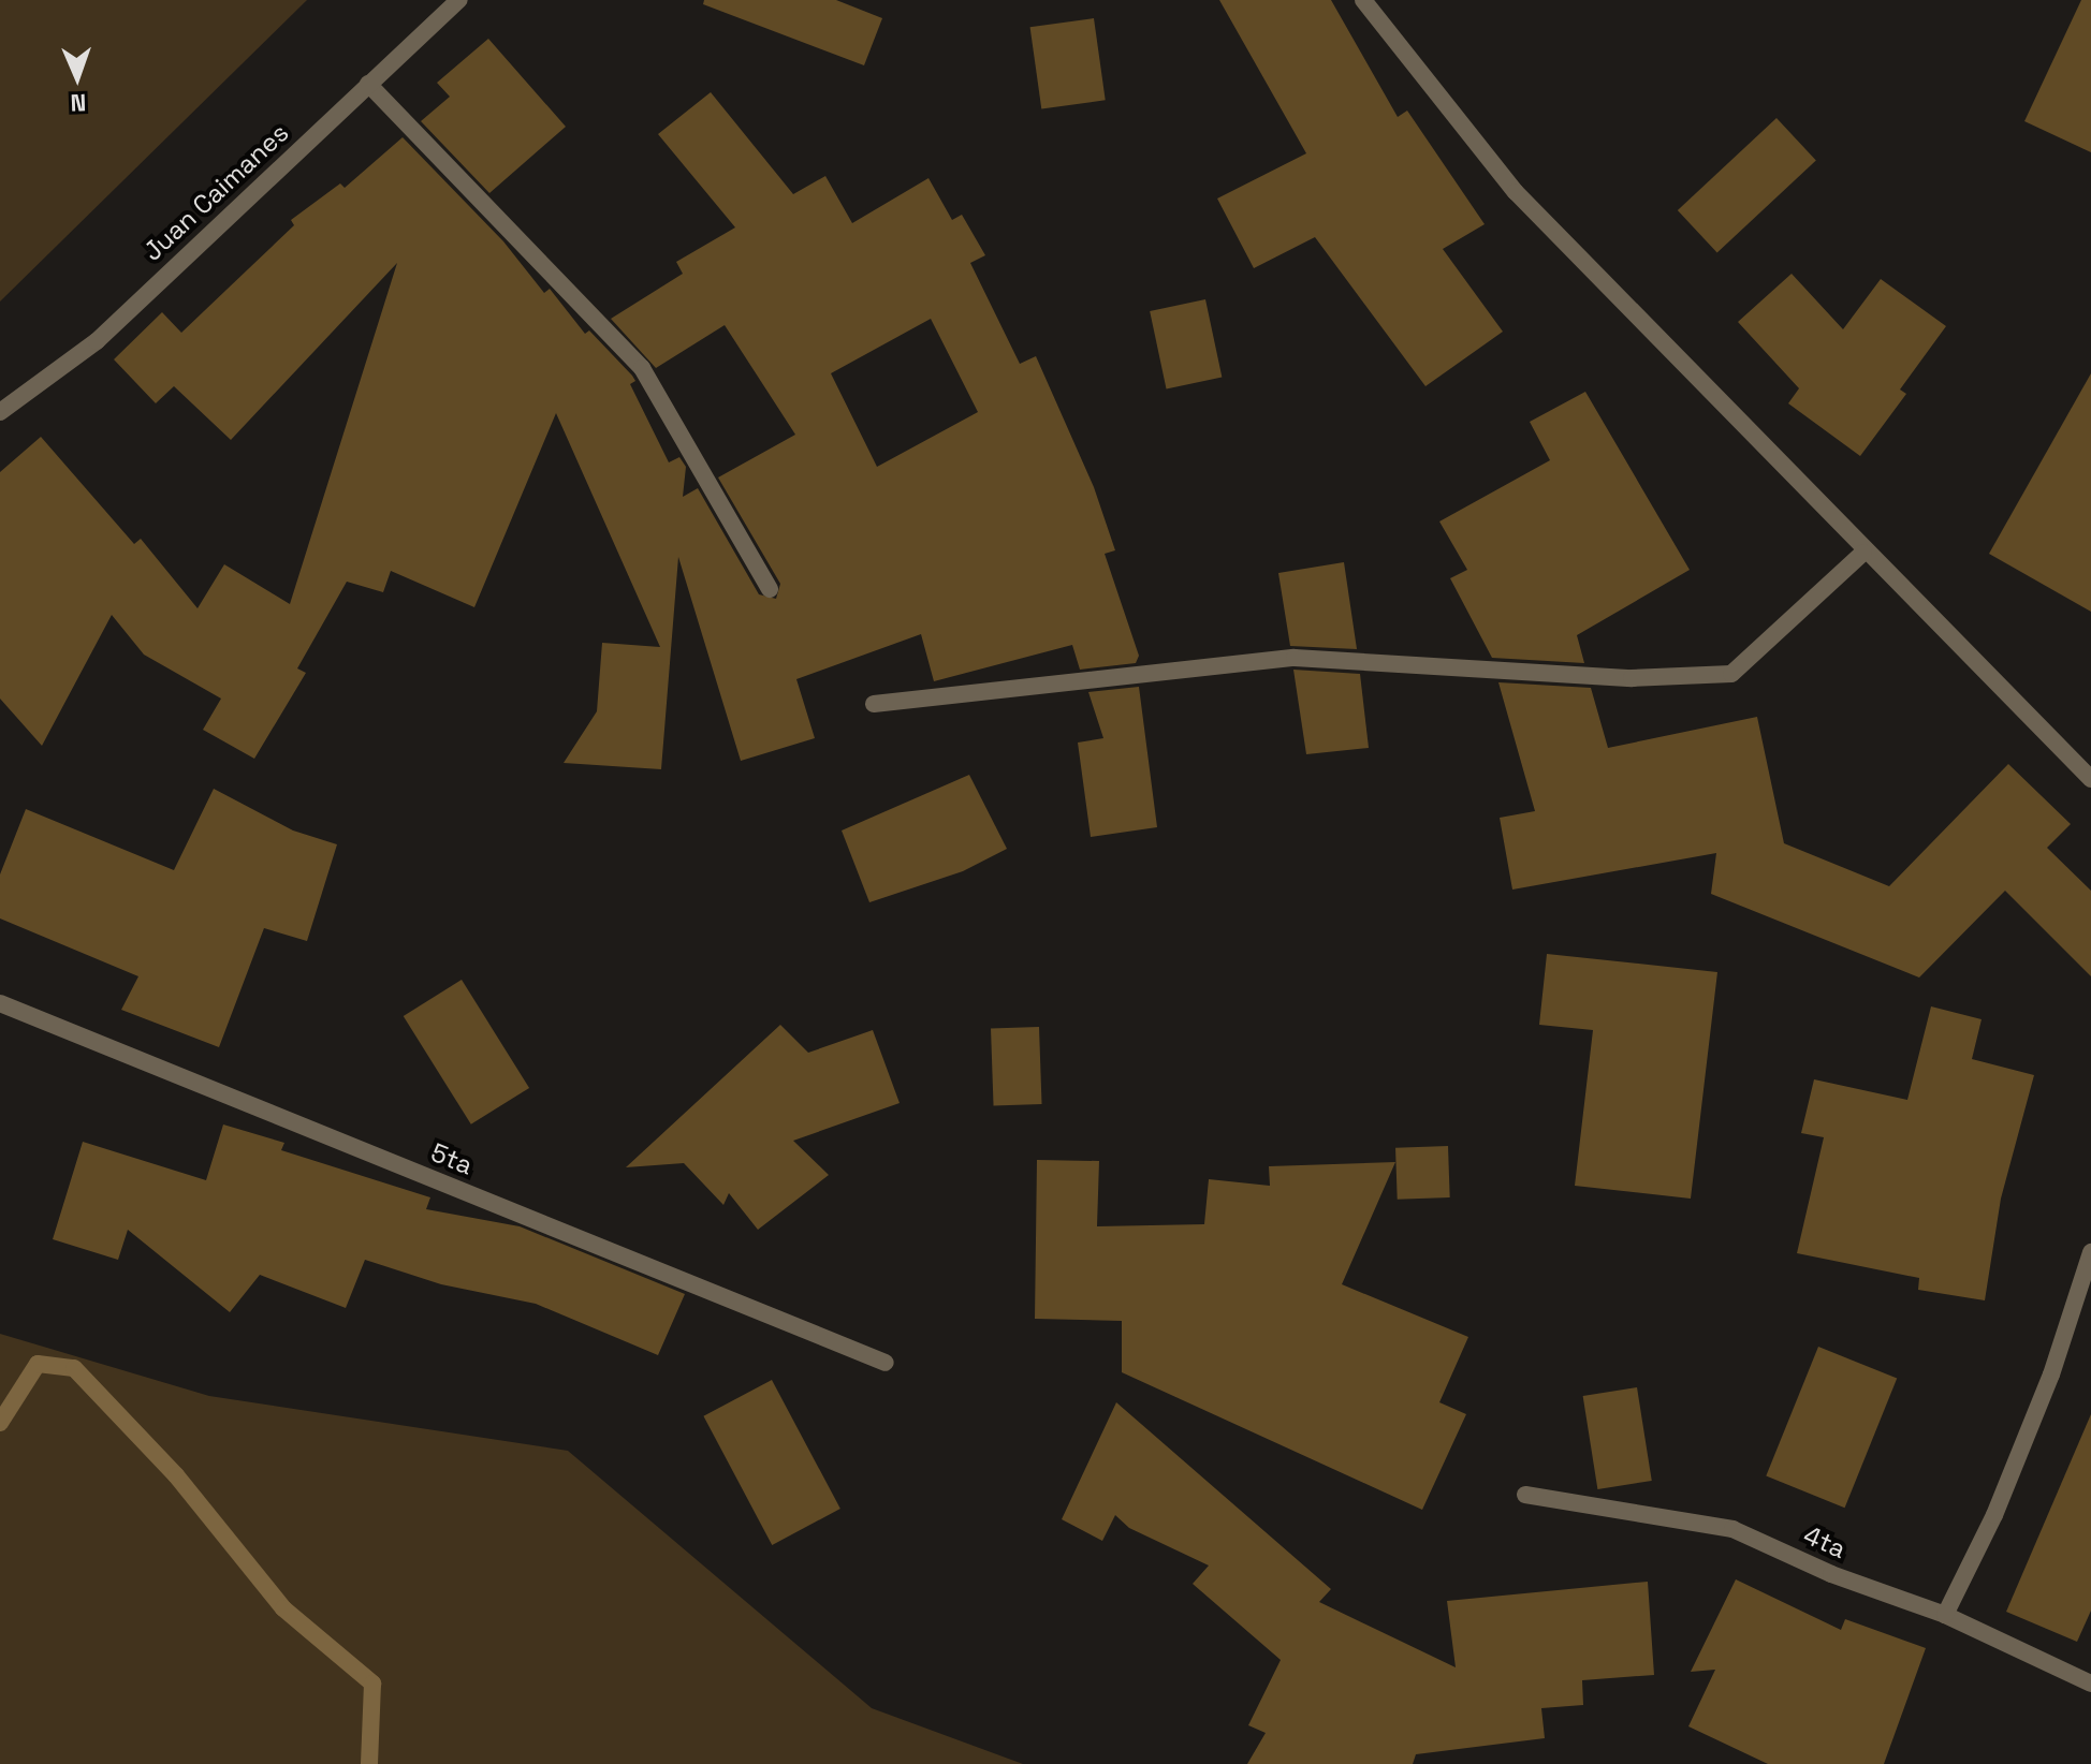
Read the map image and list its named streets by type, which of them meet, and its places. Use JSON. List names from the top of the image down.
{
  "streets": {
    "street": ["Juan Caimanes", "5ta", "4ta"]
  },
  "north": "bottom"
}
